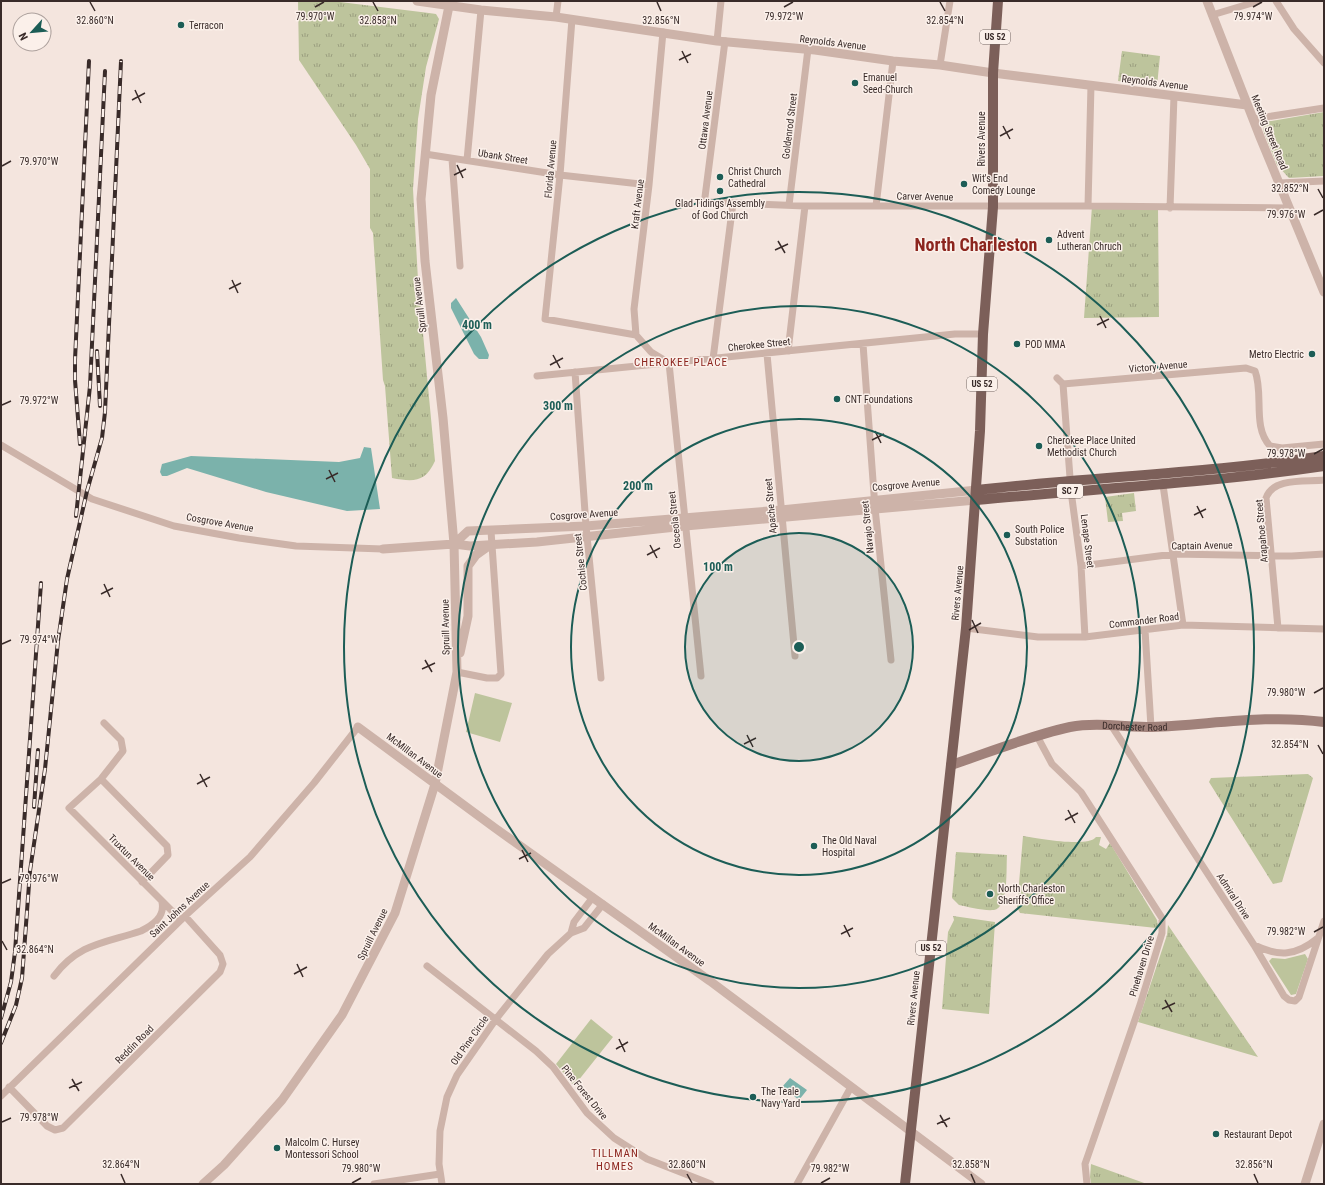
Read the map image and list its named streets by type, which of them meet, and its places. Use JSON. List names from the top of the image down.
{
  "streets": {
    "main road": [
      "US 52",
      "Rivers Avenue",
      "Cosgrove Avenue",
      "SC 7",
      "Dorchester Road"
    ],
    "street": [
      "Reynolds Avenue",
      "Ottawa Avenue",
      "Goldenrod Street",
      "Meeting Street Road",
      "Ubank Street",
      "Florida Avenue",
      "Carver Avenue",
      "Kraft Avenue",
      "Spruill Avenue",
      "Cherokee Street",
      "Victory Avenue",
      "Apache Street",
      "Osceola Street",
      "Navajo Street",
      "Arapahoe Street",
      "Lenape Street",
      "Captain Avenue",
      "Cochise Street",
      "Commander Road",
      "McMillan Avenue",
      "Truxtun Avenue",
      "Admiral Drive",
      "Saint Johns Avenue",
      "Pinehaven Drive",
      "Old Pine Circle",
      "Reddin Road",
      "Pine Forest Drive"
    ]
  },
  "crossings": [
    ["Reynolds Avenue", "Ottawa Avenue"],
    ["Reynolds Avenue", "Goldenrod Street"],
    ["Reynolds Avenue", "Meeting Street Road"],
    ["Reynolds Avenue", "Rivers Avenue"],
    ["Reynolds Avenue", "Florida Avenue"],
    ["Reynolds Avenue", "Kraft Avenue"],
    ["Reynolds Avenue", "Spruill Avenue"],
    ["Ottawa Avenue", "Carver Avenue"],
    ["Goldenrod Street", "Carver Avenue"],
    ["Meeting Street Road", "Carver Avenue"],
    ["Rivers Avenue", "Carver Avenue"],
    ["Rivers Avenue", "Cherokee Street"],
    ["Rivers Avenue", "Cosgrove Avenue"],
    ["Rivers Avenue", "Commander Road"],
    ["Rivers Avenue", "Dorchester Road"],
    ["Rivers Avenue", "McMillan Avenue"],
    ["Ubank Street", "Florida Avenue"],
    ["Ubank Street", "Kraft Avenue"],
    ["Ubank Street", "Spruill Avenue"],
    ["Florida Avenue", "Kraft Avenue"],
    ["Spruill Avenue", "Cosgrove Avenue"],
    ["Spruill Avenue", "McMillan Avenue"],
    ["Cherokee Street", "Apache Street"],
    ["Cherokee Street", "Osceola Street"],
    ["Cherokee Street", "Navajo Street"],
    ["Cherokee Street", "Cochise Street"],
    ["Victory Avenue", "Lenape Street"],
    ["Cosgrove Avenue", "Apache Street"],
    ["Cosgrove Avenue", "Osceola Street"],
    ["Cosgrove Avenue", "Navajo Street"],
    ["Cosgrove Avenue", "Lenape Street"],
    ["Cosgrove Avenue", "Cochise Street"],
    ["Arapahoe Street", "Captain Avenue"],
    ["Arapahoe Street", "Commander Road"],
    ["Lenape Street", "Captain Avenue"],
    ["Lenape Street", "Commander Road"],
    ["Dorchester Road", "Admiral Drive"],
    ["Dorchester Road", "Pinehaven Drive"],
    ["McMillan Avenue", "Saint Johns Avenue"],
    ["McMillan Avenue", "Old Pine Circle"],
    ["Truxtun Avenue", "Saint Johns Avenue"],
    ["Truxtun Avenue", "Reddin Road"],
    ["Saint Johns Avenue", "Reddin Road"],
    ["Old Pine Circle", "Pine Forest Drive"]
  ],
  "districts": ["North Charleston", "CHEROKEE PLACE", "TILLMAN HOMES"],
  "places": [
    "Terracon",
    "Emanuel Seed-Church",
    "Christ Church Cathedral",
    "Wit's End Comedy Lounge",
    "Glad Tidings Assembly of God Church",
    "Advent Lutheran Chruch",
    "POD MMA",
    "Metro Electric",
    "CNT Foundations",
    "Cherokee Place United Methodist Church",
    "South Police Substation",
    "The Old Naval Hospital",
    "North Charleston Sheriffs Office",
    "The Teale Navy Yard",
    "Restaurant Depot",
    "Malcolm C. Hursey Montessori School"
  ],
  "north": "bottom left",
  "coordinates": [
    "79.970°W",
    "79.972°W",
    "79.974°W",
    "32.860°N",
    "32.858°N",
    "32.856°N",
    "32.854°N",
    "32.852°N",
    "79.976°W",
    "79.978°W",
    "79.980°W",
    "79.982°W",
    "32.864°N"
  ],
  "rings": [
    "400 m",
    "300 m",
    "200 m",
    "100 m"
  ]
}
